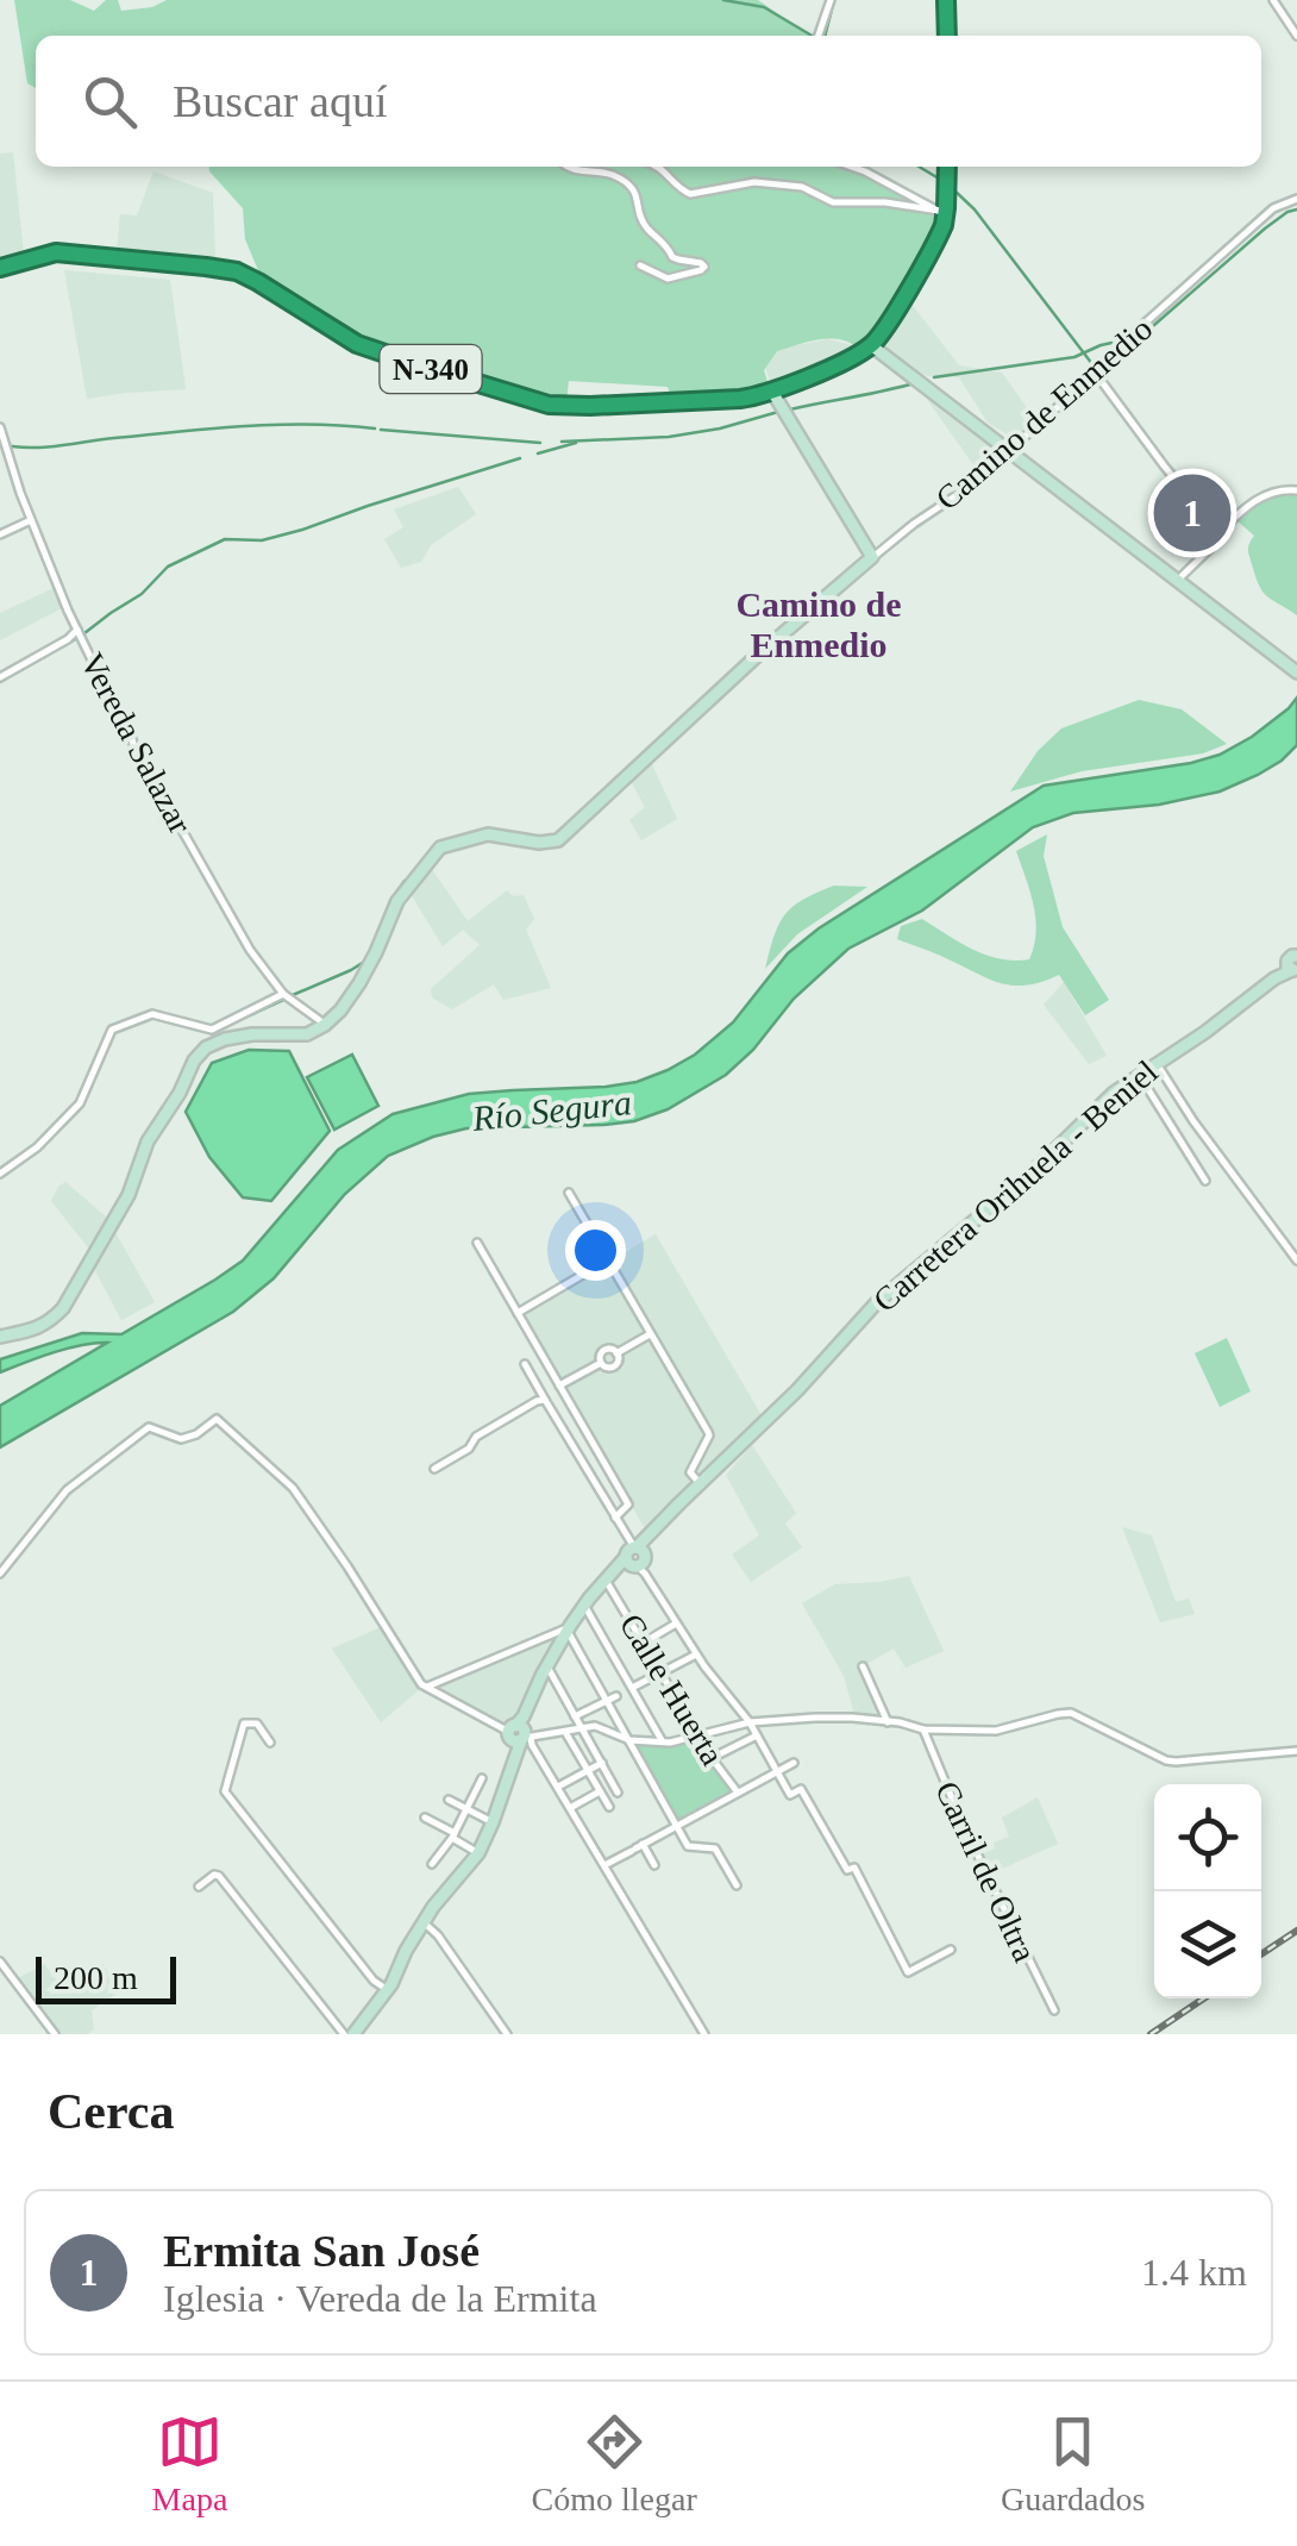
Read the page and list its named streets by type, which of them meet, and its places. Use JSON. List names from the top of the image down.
{
  "streets": {
    "highway": ["N-340"],
    "main road": ["Camino de Enmedio", "Carretera Orihuela - Beniel"],
    "street": ["Vereda Salazar", "Calle Huerta", "Carril de Oltra"]
  },
  "crossings": [
    ["Camino de Enmedio", "Vereda Salazar"],
    ["Carretera Orihuela - Beniel", "Calle Huerta"]
  ],
  "districts": ["Camino de Enmedio"],
  "water": ["Río Segura"],
  "scale_bar": "200 m",
  "page": {
    "search": "Buscar aquí",
    "pins": "1",
    "scale": "200 m",
    "heading": "Cerca",
    "list": [
      {
        "mark": "1",
        "name": "Ermita San José",
        "note": "Iglesia · Vereda de la Ermita",
        "value": "1.4 km"
      }
    ],
    "nav": ["Mapa", "Cómo llegar", "Guardados"]
  }
}
